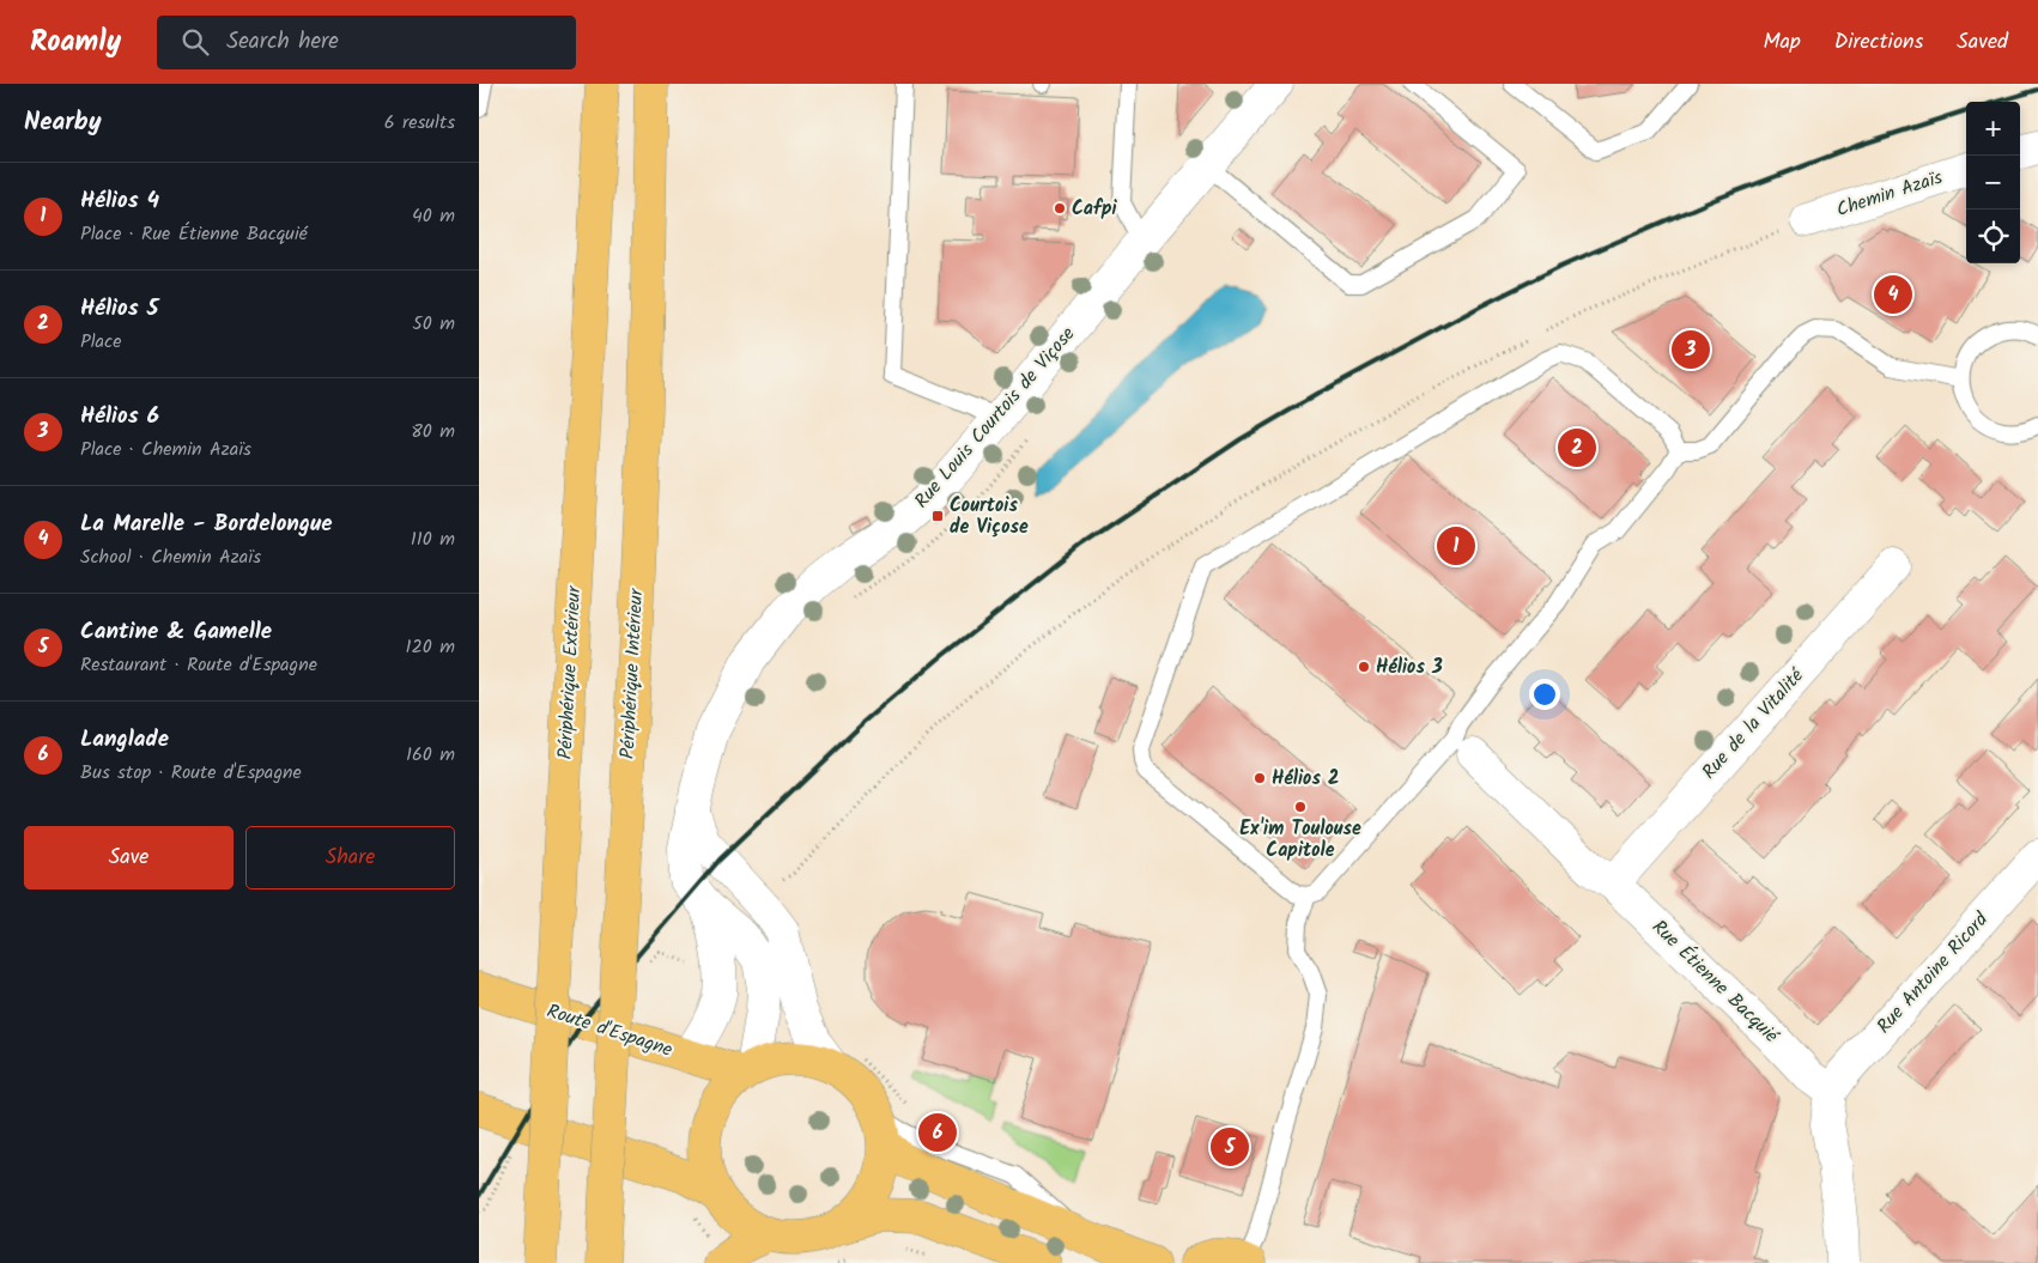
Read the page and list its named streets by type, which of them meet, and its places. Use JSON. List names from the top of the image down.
{
  "streets": {
    "main road": ["Périphérique Extérieur", "Périphérique Intérieur", "Route d'Espagne"],
    "street": [
      "Chemin Azaïs",
      "Rue Louis Courtois de Viçose",
      "Rue de la Vitalité",
      "Rue Antoine Ricord",
      "Rue Étienne Bacquié"
    ]
  },
  "crossings": [
    ["Rue Louis Courtois de Viçose", "Route d'Espagne"],
    ["Rue de la Vitalité", "Rue Étienne Bacquié"],
    ["Rue Antoine Ricord", "Rue Étienne Bacquié"]
  ],
  "places": {
    "other": [
      "Cafpi",
      "Hélios 3",
      "Hélios 2",
      "Ex'im Toulouse Capitole"
    ],
    "transit": ["Courtois de Viçose"]
  },
  "page": {
    "header": "Roamly",
    "search": "Search here",
    "nav": ["Map", "Directions", "Saved"],
    "heading": ["Nearby", "6 results"],
    "map_buttons": ["+", "−"],
    "list": [
      {
        "mark": "1",
        "name": "Hélios 4",
        "note": "Place · Rue Étienne Bacquié",
        "value": "40 m"
      },
      {
        "mark": "2",
        "name": "Hélios 5",
        "note": "Place",
        "value": "50 m"
      },
      {
        "mark": "3",
        "name": "Hélios 6",
        "note": "Place · Chemin Azaïs",
        "value": "80 m"
      },
      {
        "mark": "4",
        "name": "La Marelle - Bordelongue",
        "note": "School · Chemin Azaïs",
        "value": "110 m"
      },
      {
        "mark": "5",
        "name": "Cantine & Gamelle",
        "note": "Restaurant · Route d'Espagne",
        "value": "120 m"
      },
      {
        "mark": "6",
        "name": "Langlade",
        "note": "Bus stop · Route d'Espagne",
        "value": "160 m"
      }
    ],
    "pins": [
      "4",
      "3",
      "2",
      "1",
      "6",
      "5"
    ],
    "buttons": ["Save", "Share"]
  }
}
